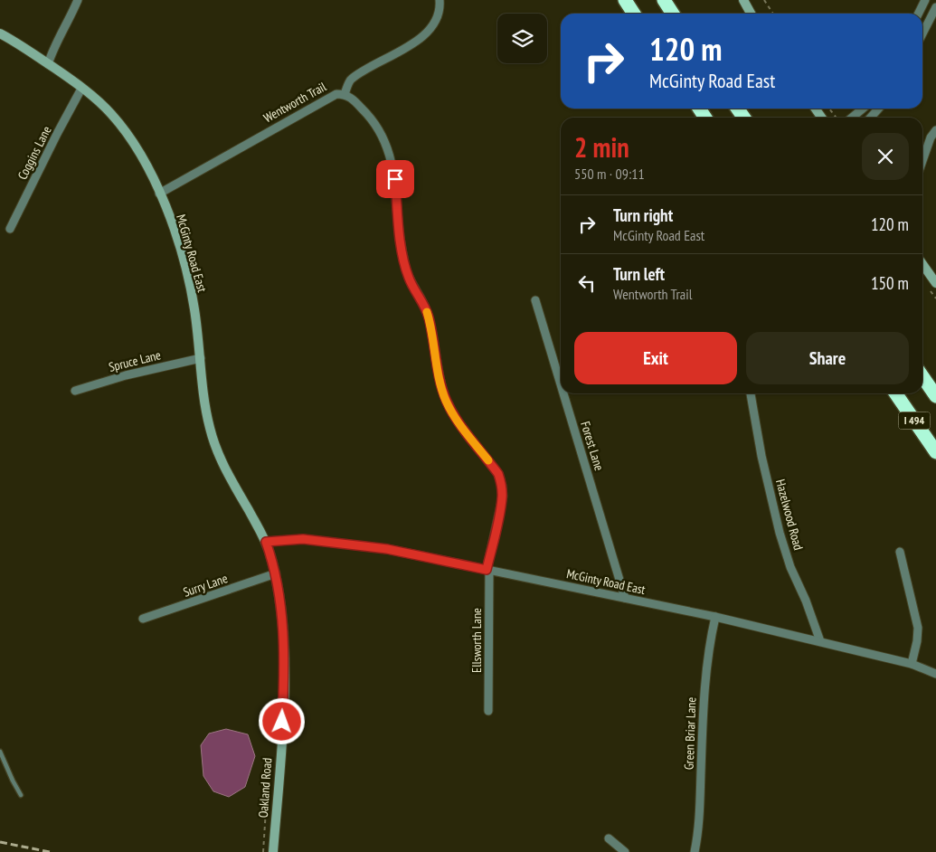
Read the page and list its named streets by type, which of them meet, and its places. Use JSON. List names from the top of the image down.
{
  "streets": {
    "highway": ["I 494"],
    "street": [
      "Wentworth Trail",
      "Coggins Lane",
      "McGinty Road East",
      "Spruce Lane",
      "Forest Lane",
      "Hazelwood Road",
      "Surry Lane",
      "Ellsworth Lane",
      "Green Briar Lane",
      "Oakland Road"
    ]
  },
  "crossings": [
    ["Wentworth Trail", "McGinty Road East"],
    ["Wentworth Trail", "Ellsworth Lane"],
    ["Coggins Lane", "McGinty Road East"],
    ["McGinty Road East", "Spruce Lane"],
    ["McGinty Road East", "Forest Lane"],
    ["McGinty Road East", "Hazelwood Road"],
    ["McGinty Road East", "Ellsworth Lane"],
    ["McGinty Road East", "Green Briar Lane"],
    ["McGinty Road East", "Oakland Road"],
    ["Surry Lane", "Oakland Road"]
  ],
  "page": {
    "turn": ["120 m", "McGinty Road East"],
    "heading": ["2 min", "550 m · 09:11"],
    "list": [
      {
        "name": "Turn right",
        "note": "McGinty Road East",
        "value": "120 m"
      },
      {
        "name": "Turn left",
        "note": "Wentworth Trail",
        "value": "150 m"
      }
    ],
    "buttons": ["Exit", "Share"]
  }
}
